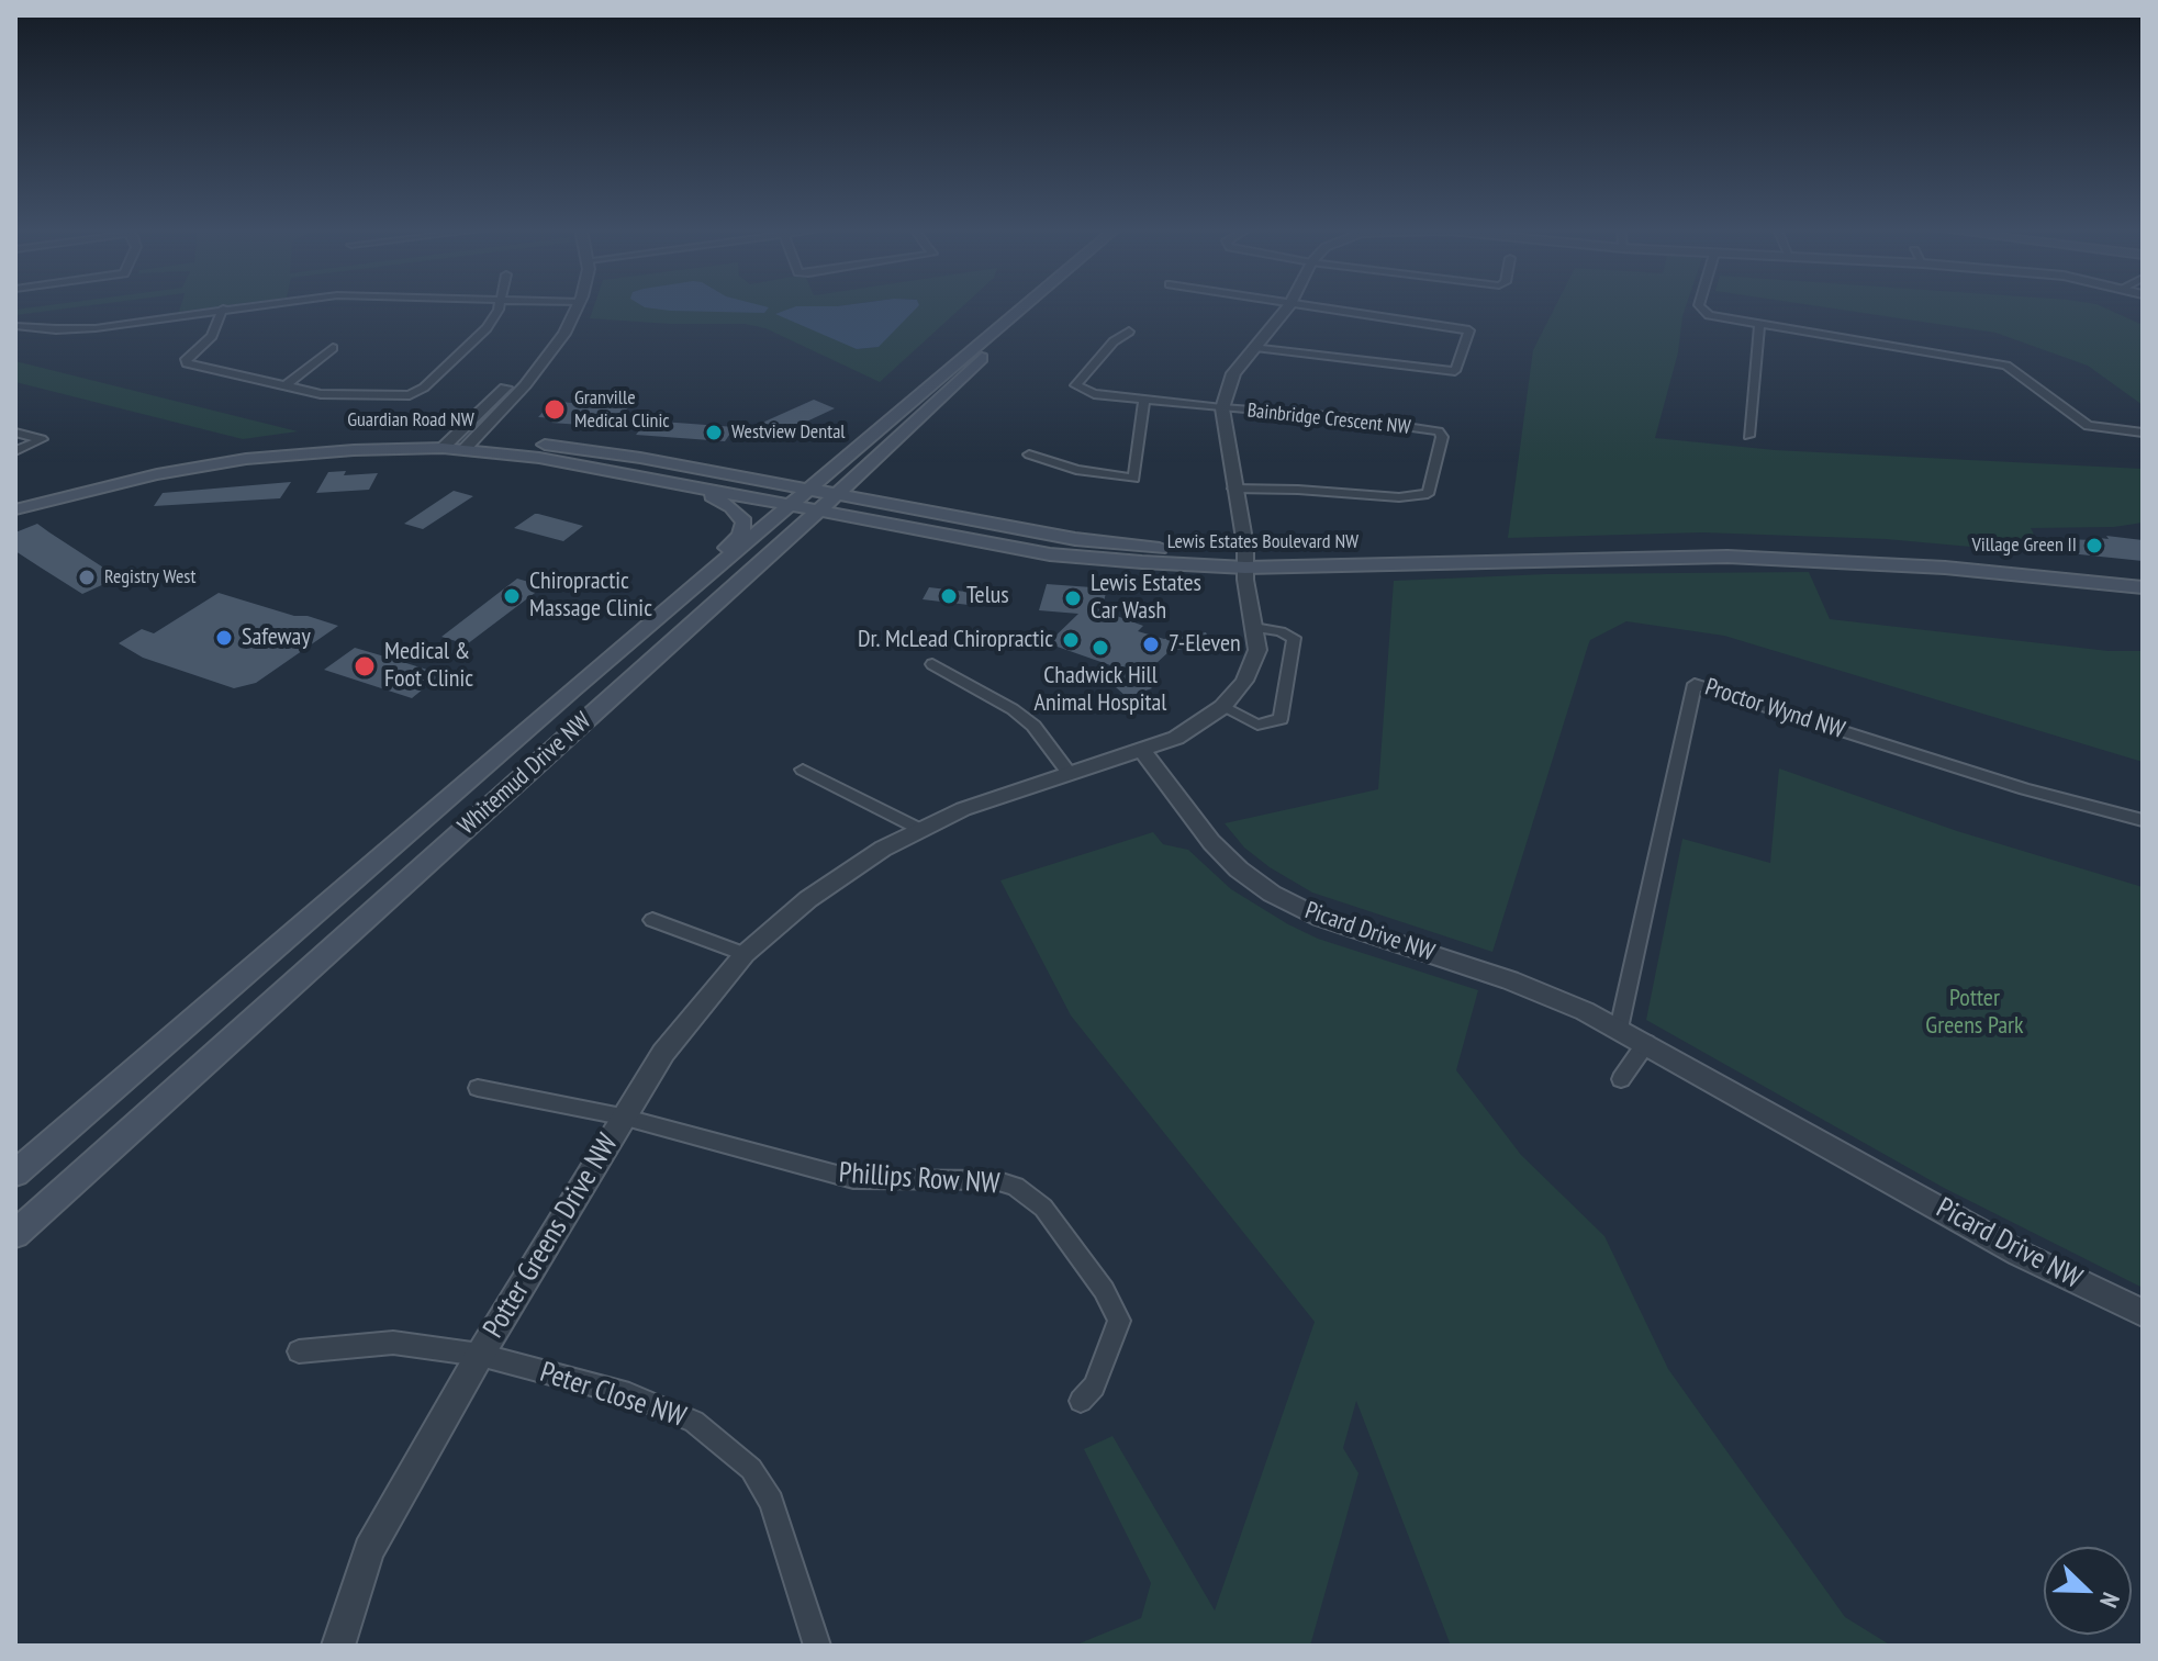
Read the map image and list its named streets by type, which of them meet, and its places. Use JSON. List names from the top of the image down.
{
  "streets": {
    "main road": ["Guardian Road NW", "Lewis Estates Boulevard NW", "Whitemud Drive NW"],
    "street": [
      "Bainbridge Crescent NW",
      "Proctor Wynd NW",
      "Picard Drive NW",
      "Phillips Row NW",
      "Potter Greens Drive NW",
      "Peter Close NW"
    ]
  },
  "crossings": [
    ["Bainbridge Crescent NW", "Potter Greens Drive NW"],
    ["Guardian Road NW", "Lewis Estates Boulevard NW"],
    ["Guardian Road NW", "Whitemud Drive NW"],
    ["Lewis Estates Boulevard NW", "Whitemud Drive NW"],
    ["Lewis Estates Boulevard NW", "Potter Greens Drive NW"],
    ["Proctor Wynd NW", "Picard Drive NW"],
    ["Picard Drive NW", "Potter Greens Drive NW"],
    ["Phillips Row NW", "Potter Greens Drive NW"],
    ["Potter Greens Drive NW", "Peter Close NW"]
  ],
  "parks": ["Potter Greens Park"],
  "places": [
    "Granville Medical Clinic",
    "Westview Dental",
    "Village Green II",
    "Registry West",
    "Chiropractic Massage Clinic",
    "Telus",
    "Lewis Estates Car Wash",
    "Safeway",
    "Dr. McLead Chiropractic",
    "7-Eleven",
    "Chadwick Hill Animal Hospital",
    "Medical & Foot Clinic"
  ],
  "north": "bottom right"
}
